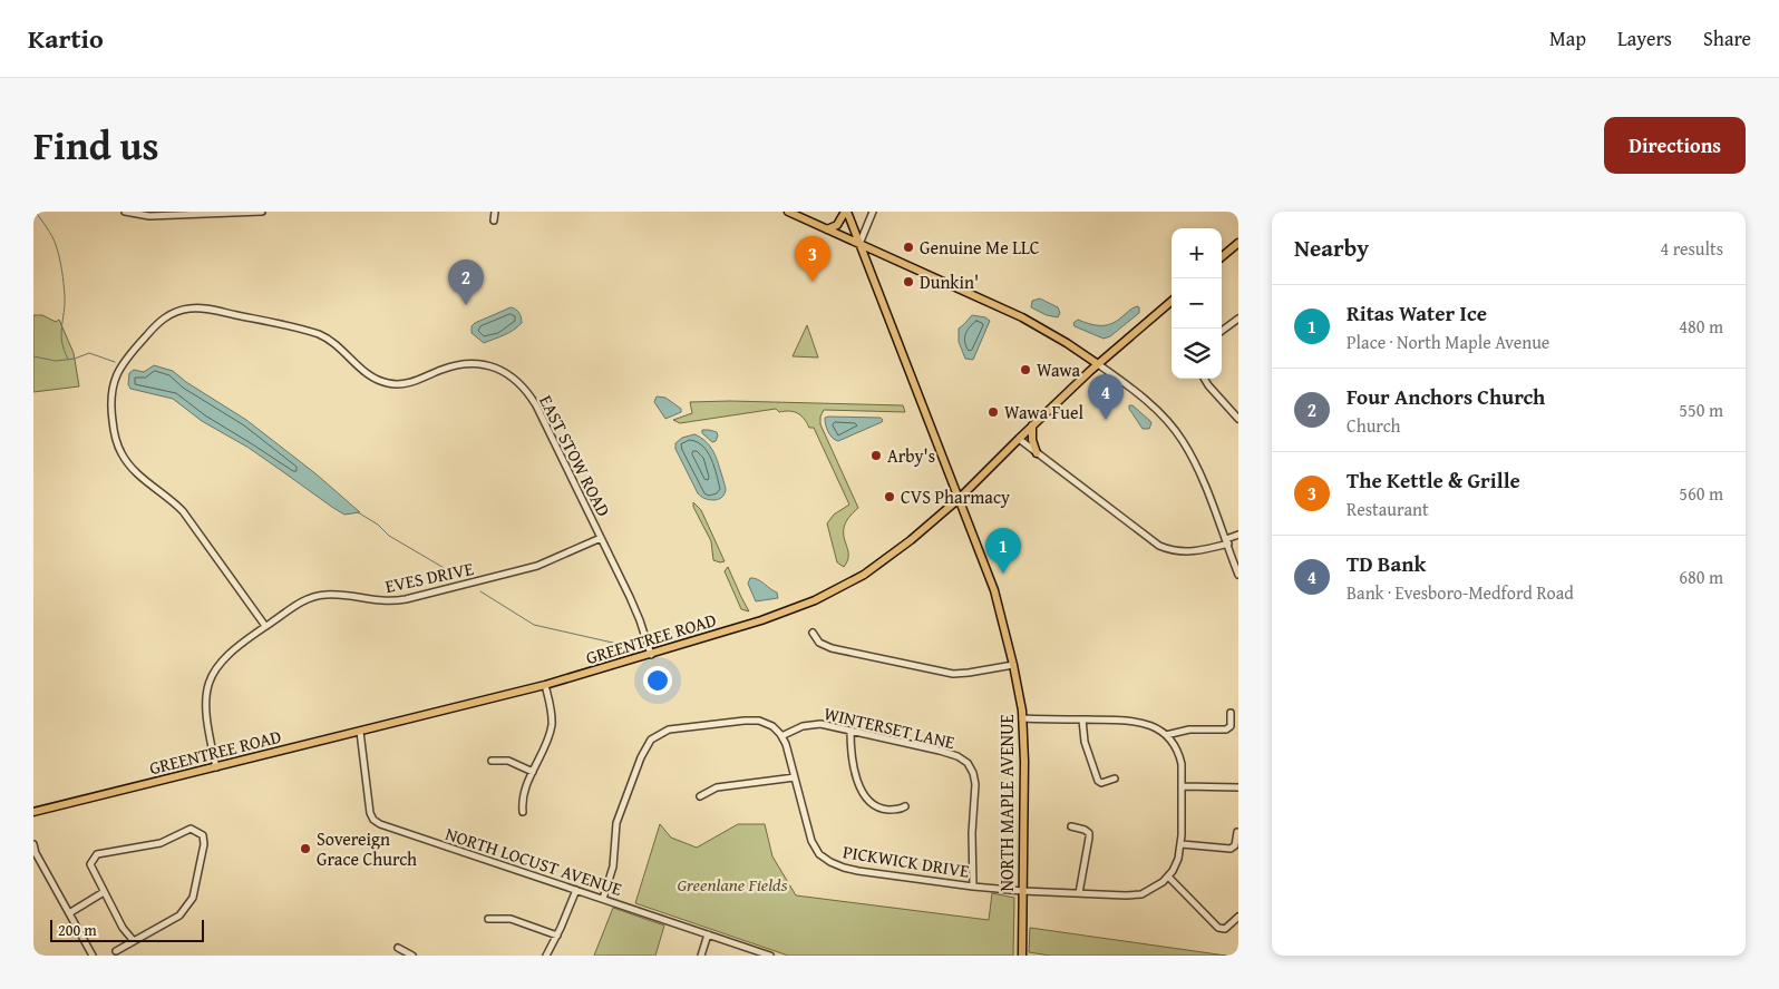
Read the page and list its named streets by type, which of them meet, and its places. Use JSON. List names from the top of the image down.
{
  "streets": {
    "main road": ["GREENTREE ROAD", "NORTH MAPLE AVENUE"],
    "street": [
      "EAST STOW ROAD",
      "EVES DRIVE",
      "WINTERSET LANE",
      "NORTH LOCUST AVENUE",
      "PICKWICK DRIVE"
    ]
  },
  "crossings": [
    ["EAST STOW ROAD", "EVES DRIVE"],
    ["EAST STOW ROAD", "GREENTREE ROAD"],
    ["EVES DRIVE", "GREENTREE ROAD"],
    ["GREENTREE ROAD", "NORTH MAPLE AVENUE"],
    ["GREENTREE ROAD", "NORTH LOCUST AVENUE"],
    ["WINTERSET LANE", "PICKWICK DRIVE"],
    ["NORTH MAPLE AVENUE", "PICKWICK DRIVE"]
  ],
  "parks": ["Greenlane Fields"],
  "places": [
    "Genuine Me LLC",
    "Dunkin'",
    "Wawa",
    "Wawa Fuel",
    "Arby's",
    "CVS Pharmacy",
    "Sovereign Grace Church"
  ],
  "scale_bar": "200 m",
  "page": {
    "header": "Kartio",
    "nav": ["Map", "Layers", "Share"],
    "title": "Find us",
    "buttons": "Directions",
    "heading": ["Nearby", "4 results"],
    "map_buttons": ["+", "−"],
    "pins": [
      "3",
      "2",
      "4",
      "1"
    ],
    "list": [
      {
        "mark": "1",
        "name": "Ritas Water Ice",
        "note": "Place · North Maple Avenue",
        "value": "480 m"
      },
      {
        "mark": "2",
        "name": "Four Anchors Church",
        "note": "Church",
        "value": "550 m"
      },
      {
        "mark": "3",
        "name": "The Kettle & Grille",
        "note": "Restaurant",
        "value": "560 m"
      },
      {
        "mark": "4",
        "name": "TD Bank",
        "note": "Bank · Evesboro-Medford Road",
        "value": "680 m"
      }
    ],
    "scale": "200 m"
  }
}
